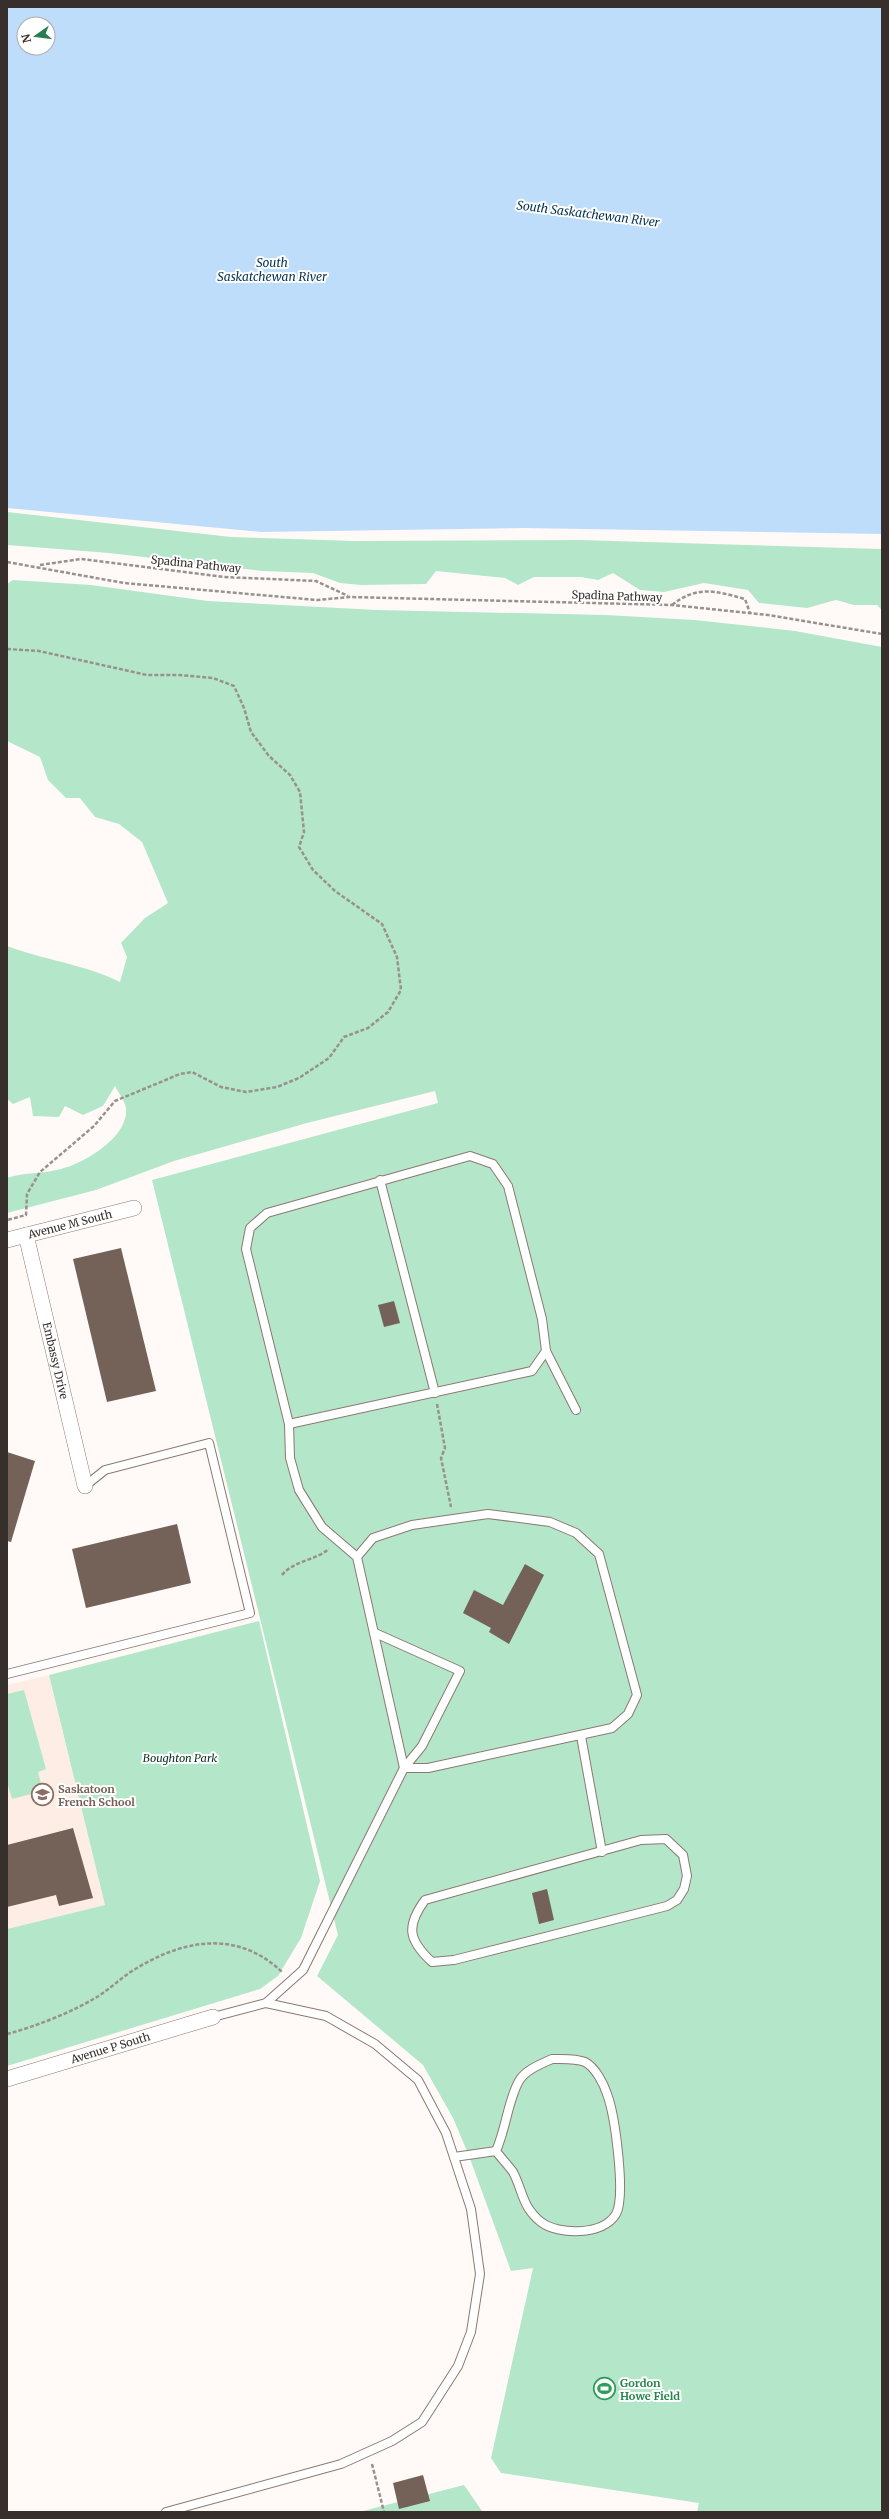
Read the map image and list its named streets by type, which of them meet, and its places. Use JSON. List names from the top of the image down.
{
  "streets": {
    "street": ["Avenue M South", "Embassy Drive", "Avenue P South"],
    "path": ["Spadina Pathway"]
  },
  "crossings": [
    ["Avenue M South", "Embassy Drive"]
  ],
  "water": ["South Saskatchewan River"],
  "parks": ["Boughton Park"],
  "places": {
    "school or university": ["Saskatoon French School"],
    "sports": ["Gordon Howe Field"]
  },
  "north": "left"
}
